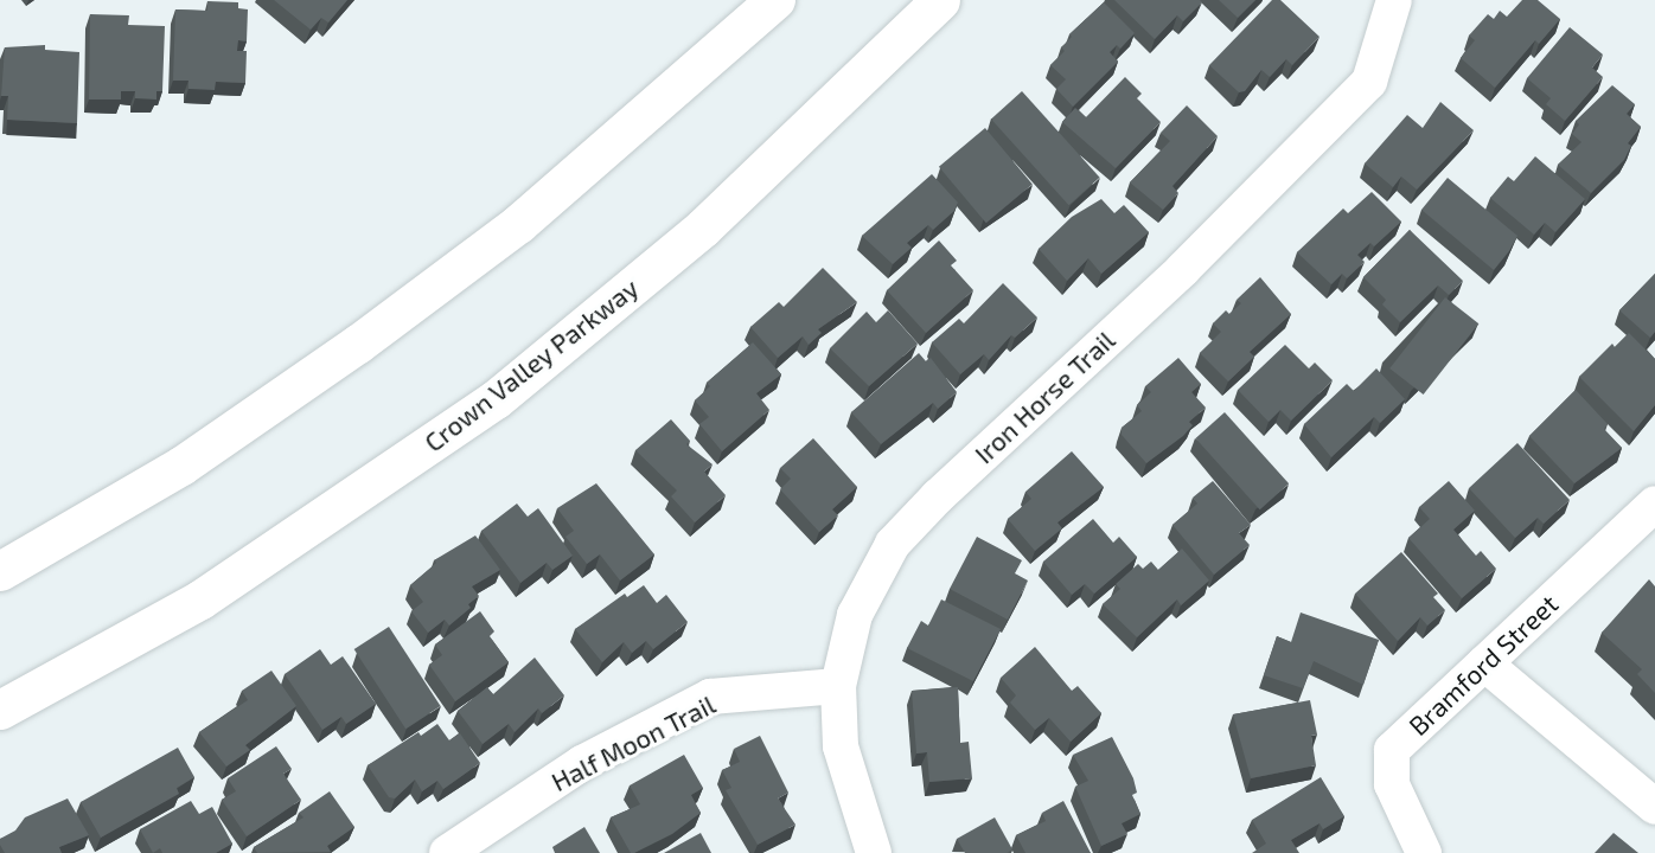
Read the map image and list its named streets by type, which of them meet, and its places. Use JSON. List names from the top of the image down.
{
  "streets": {
    "main road": ["Crown Valley Parkway"],
    "street": ["Iron Horse Trail", "Bramford Street", "Half Moon Trail"]
  },
  "crossings": [
    ["Iron Horse Trail", "Half Moon Trail"]
  ]
}
